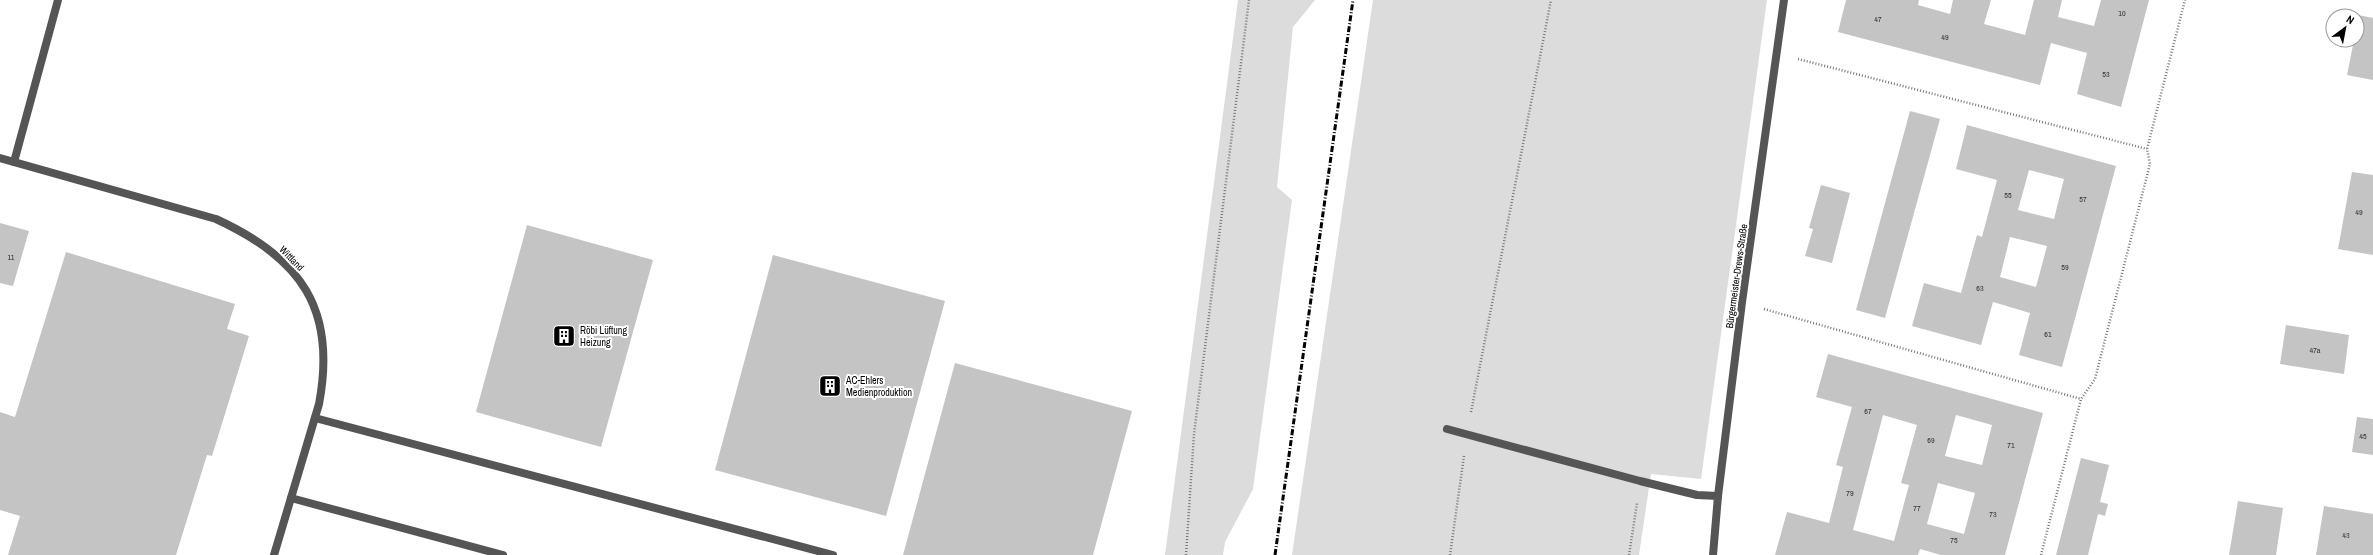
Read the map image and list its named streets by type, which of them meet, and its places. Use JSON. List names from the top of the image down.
{
  "streets": {
    "street": ["Wittland", "Bürgermeister-Drews-Straße"]
  },
  "places": {
    "building": ["Röbi Lüftung Heizung", "AC-Ehlers Medienproduktion"]
  },
  "house_numbers": [
    "10",
    "47",
    "49",
    "53",
    "55",
    "57",
    "49",
    "11",
    "59",
    "63",
    "61",
    "47a",
    "67",
    "45",
    "69",
    "71",
    "79",
    "77",
    "73",
    "43",
    "75"
  ],
  "north": "top right"
}
